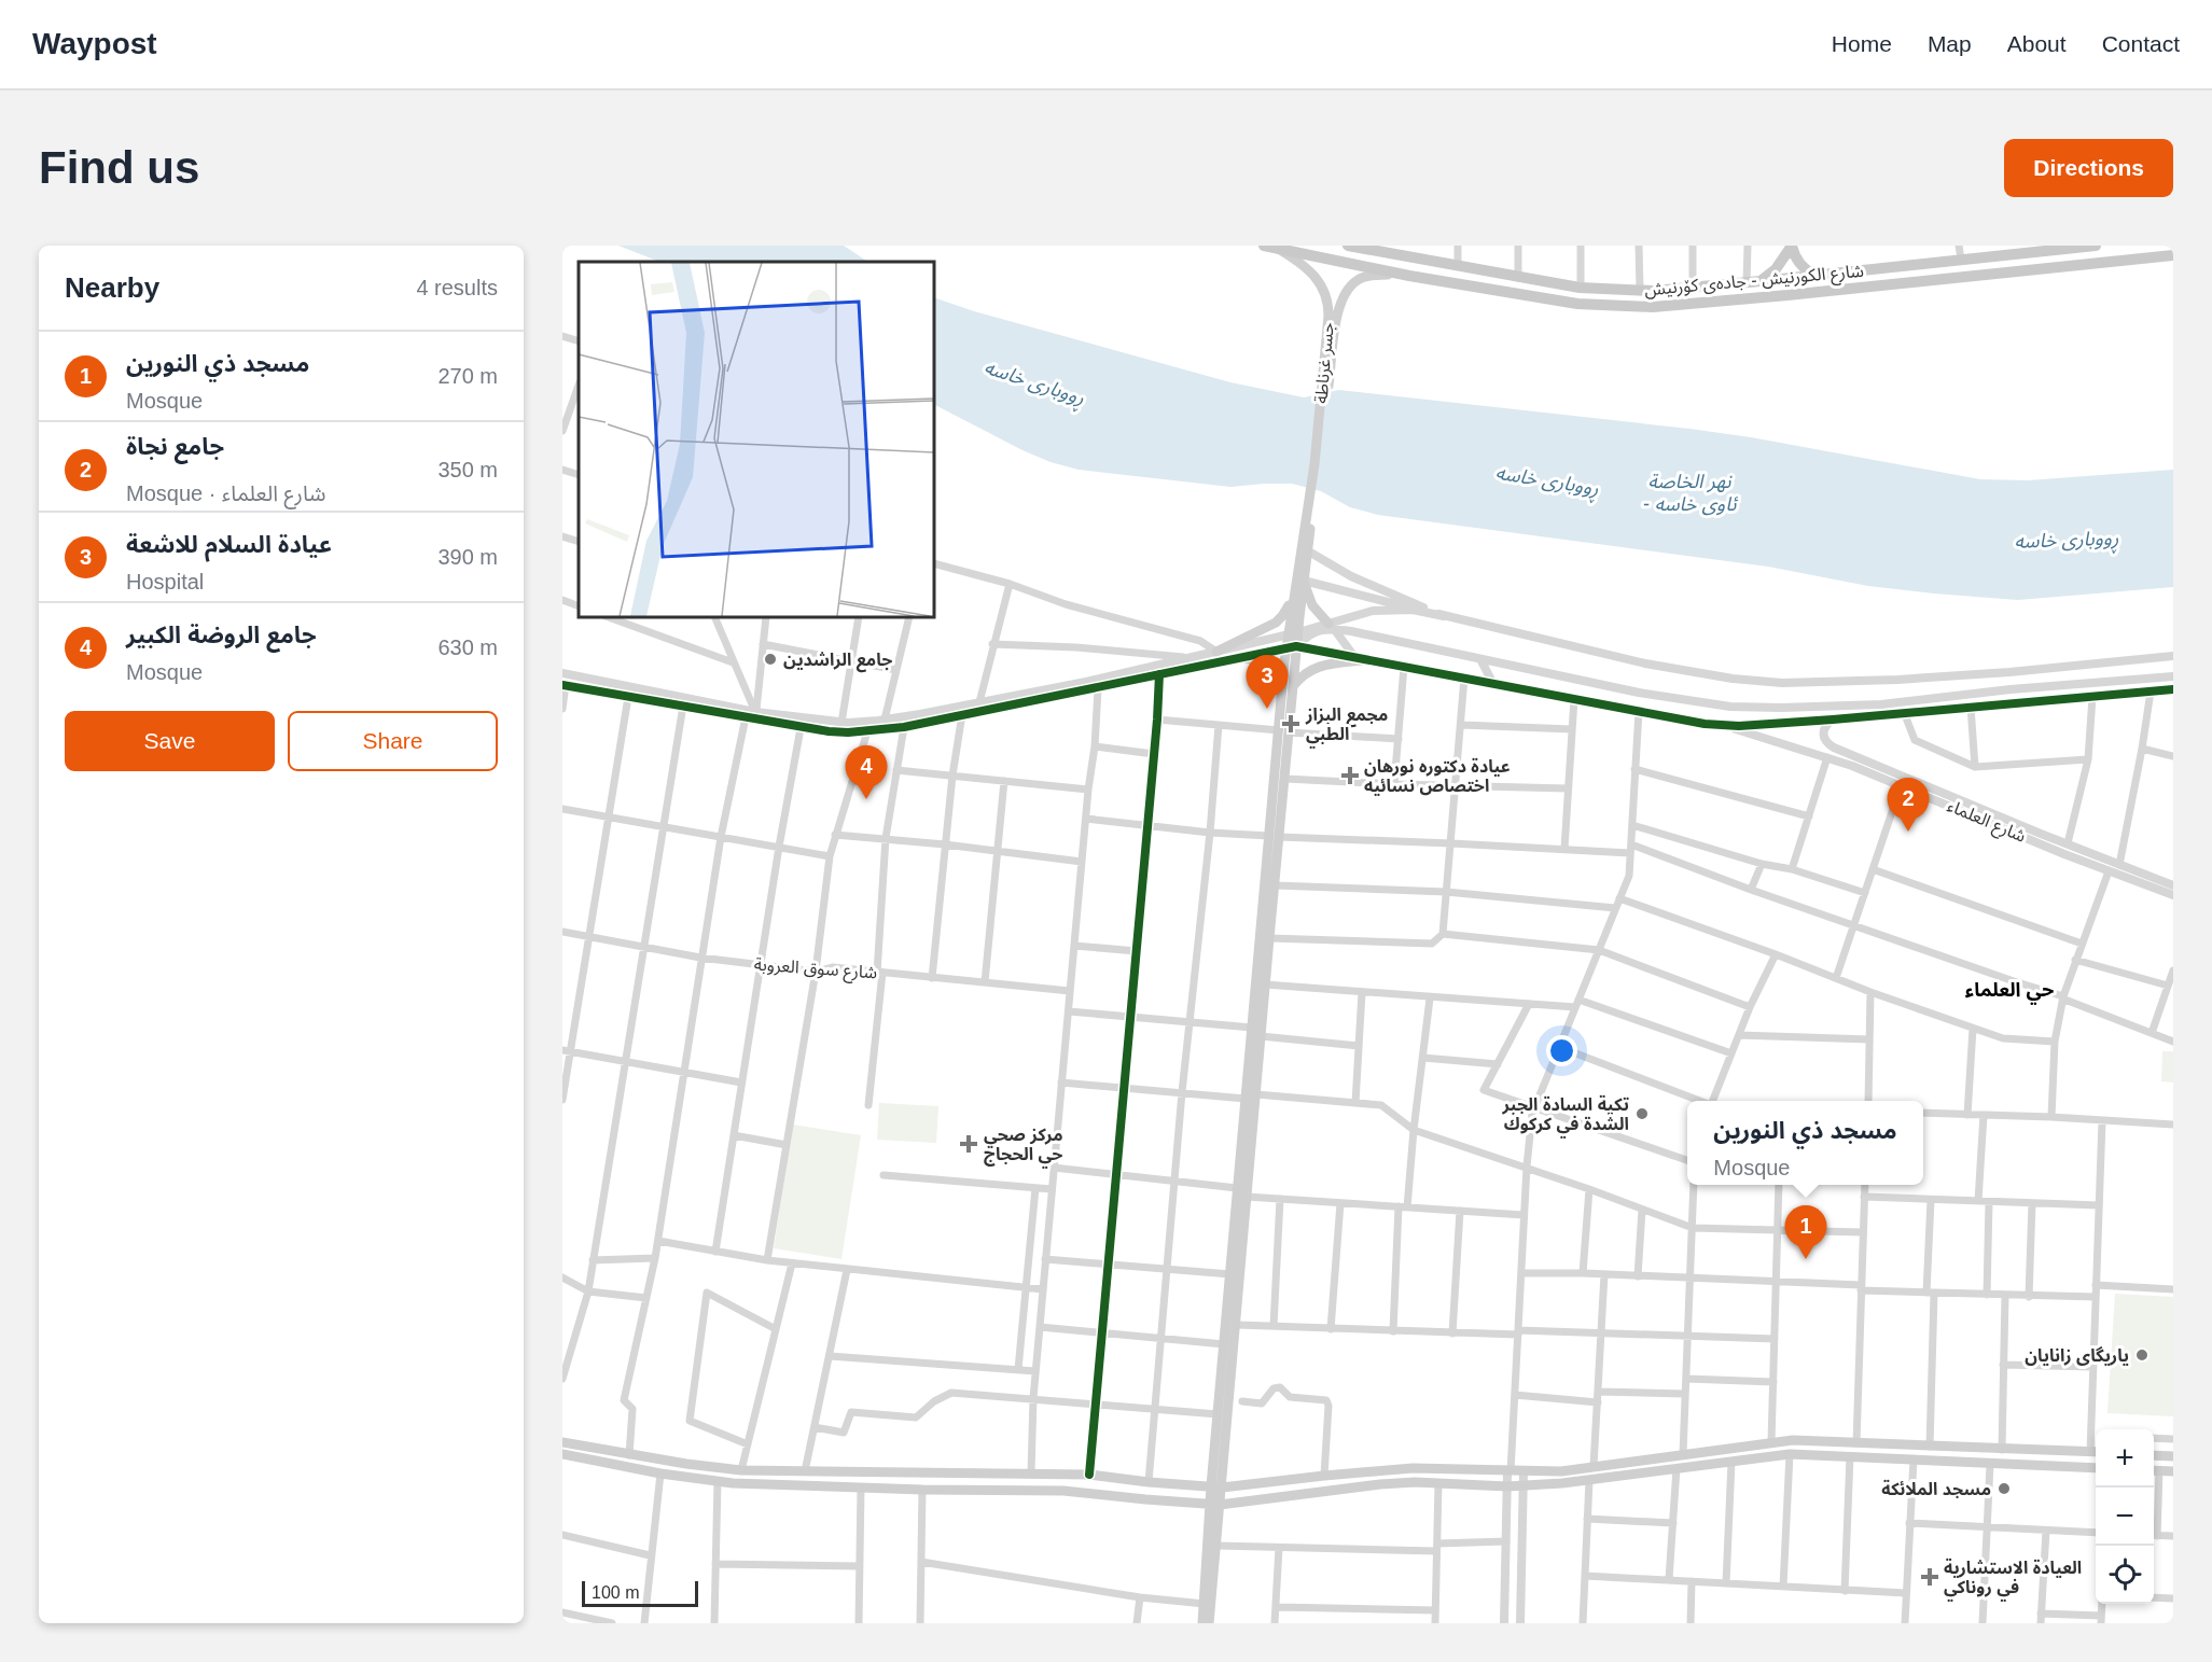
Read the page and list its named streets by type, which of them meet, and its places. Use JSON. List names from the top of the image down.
{
  "streets": {
    "main road": ["شارع الكورنيش - جادەی کۆرنیش", "جسر غرناطة"],
    "street": ["شارع العلماء", "شارع سوق العروبة"]
  },
  "crossings": [
    ["شارع الكورنيش - جادەی کۆرنیش", "جسر غرناطة"]
  ],
  "districts": ["حي العلماء"],
  "water": ["ڕووباری خاسە", "نهر الخاصة - ئاوی خاسە"],
  "places": {
    "other": [
      "جامع الراشدين",
      "تكية السادة الجبر الشدة في كركوك",
      "یاریگای زانایان",
      "مسجد الملائكة"
    ],
    "health": [
      "مجمع البزاز الطبي",
      "عيادة دكتوره نورهان اختصاص نسائيه",
      "مركز صحي حي الحجاج",
      "العيادة الاستشارية في روناكي"
    ]
  },
  "scale_bar": "100 m",
  "page": {
    "header": "Waypost",
    "nav": [
      "Home",
      "Map",
      "About",
      "Contact"
    ],
    "buttons": [
      "Directions",
      ["Save", "Share"]
    ],
    "title": "Find us",
    "heading": ["Nearby", "4 results"],
    "list": [
      {
        "mark": "1",
        "name": "مسجد ذي النورين",
        "note": "Mosque",
        "value": "270 m"
      },
      {
        "mark": "2",
        "name": "جامع نجاة",
        "note": "Mosque · شارع العلماء",
        "value": "350 m"
      },
      {
        "mark": "3",
        "name": "عيادة السلام للاشعة",
        "note": "Hospital",
        "value": "390 m"
      },
      {
        "mark": "4",
        "name": "جامع الروضة الكبير",
        "note": "Mosque",
        "value": "630 m"
      }
    ],
    "pins": [
      "3",
      "4",
      "2",
      "1"
    ],
    "popup": ["مسجد ذي النورين", "Mosque"],
    "map_buttons": ["+", "−"],
    "scale": "100 m"
  }
}
